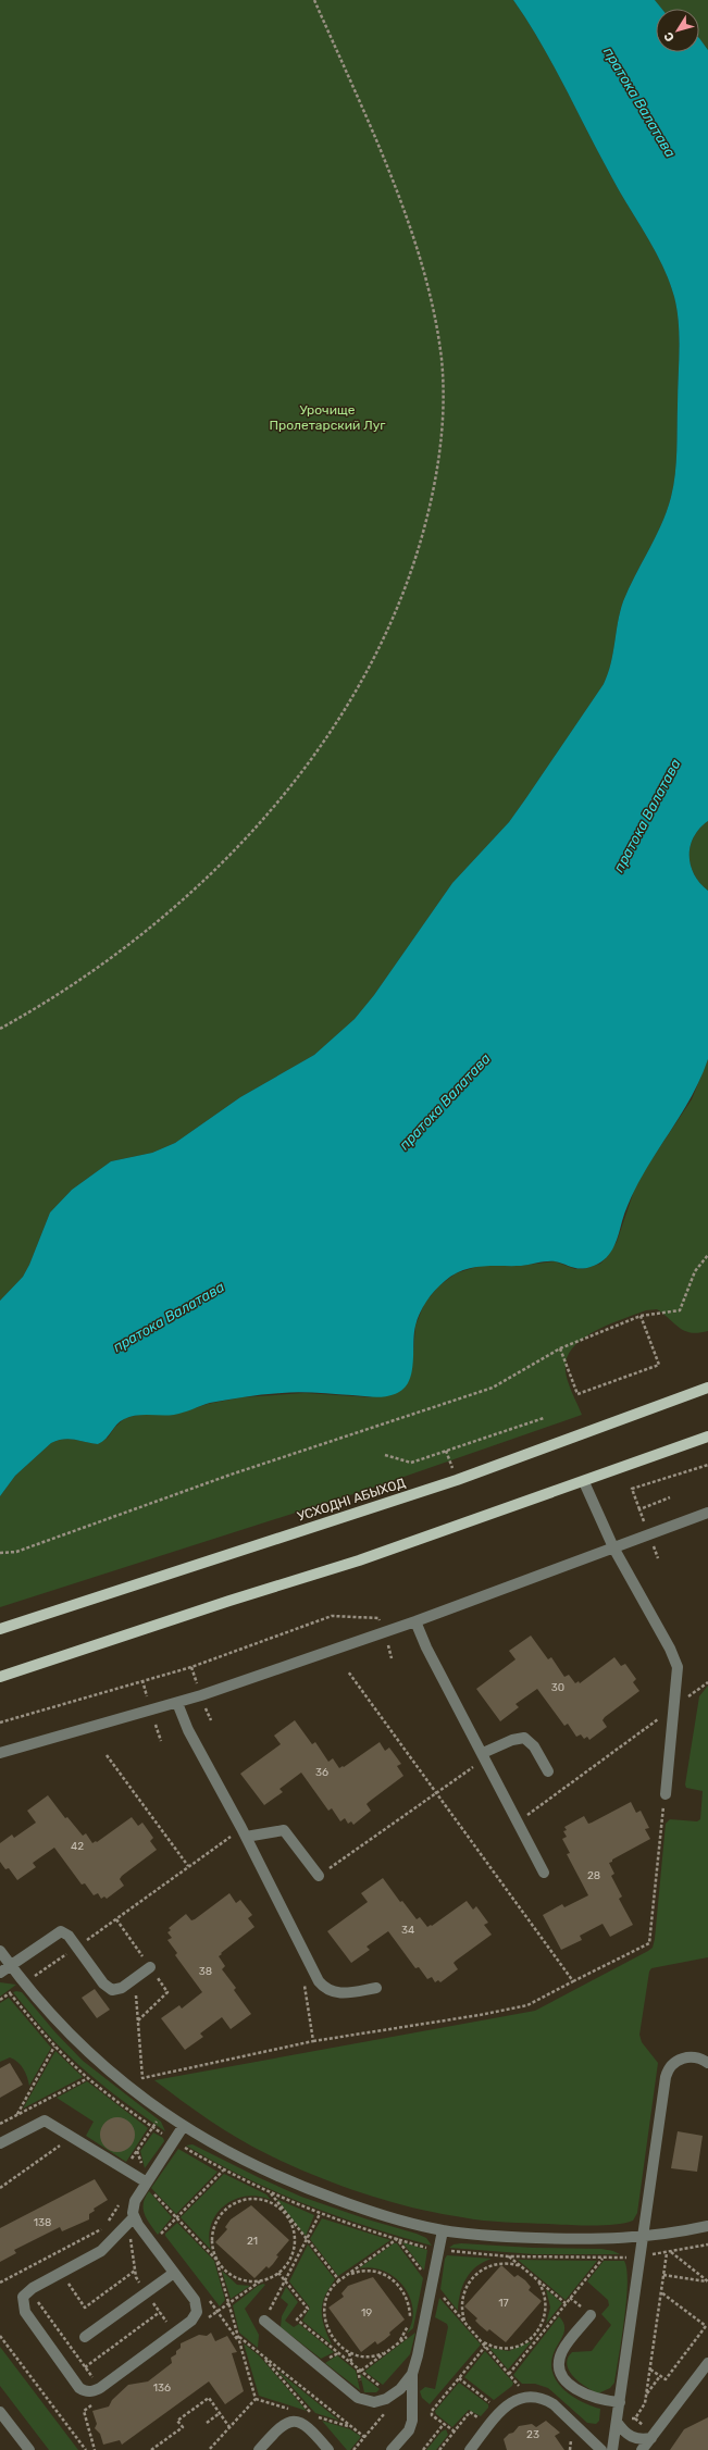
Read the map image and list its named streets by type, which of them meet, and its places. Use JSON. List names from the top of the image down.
{
  "streets": {
    "main road": ["УСХОДНІ АБЫХОД"]
  },
  "water": ["пратока Валатава"],
  "parks": ["Урочище Пролетарский Луг"],
  "house_numbers": [
    "30",
    "36",
    "42",
    "28",
    "34",
    "38",
    "138",
    "21",
    "17",
    "19",
    "136",
    "23"
  ],
  "north": "bottom left"
}
